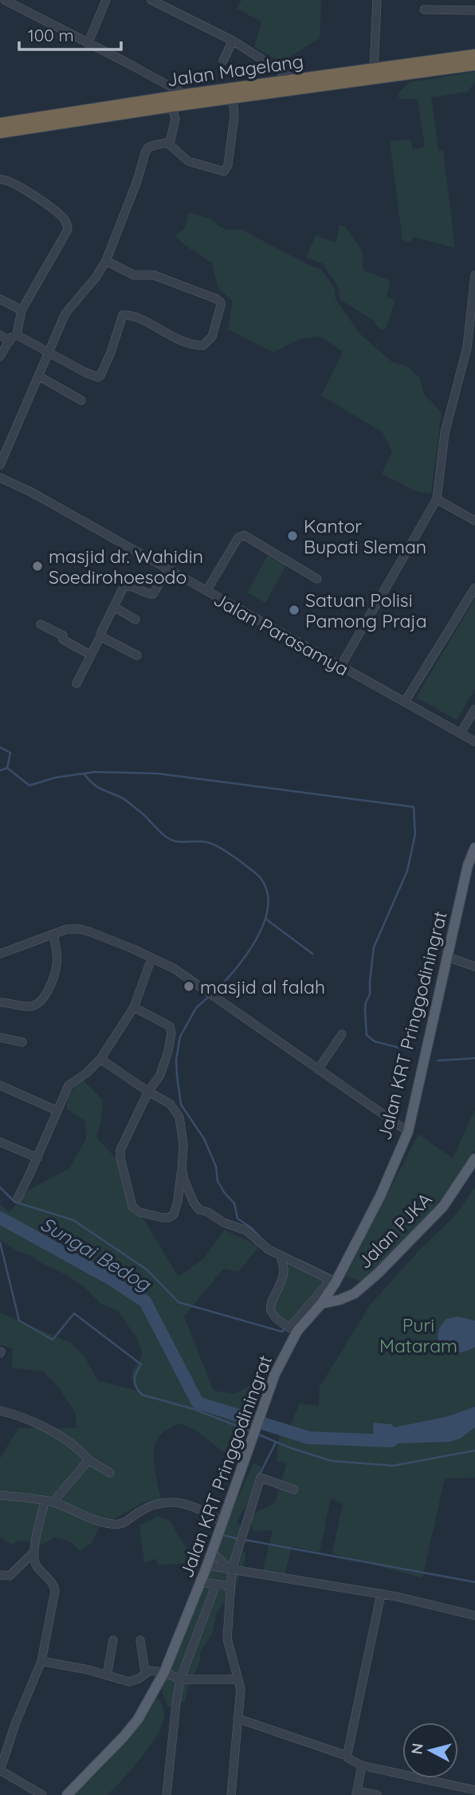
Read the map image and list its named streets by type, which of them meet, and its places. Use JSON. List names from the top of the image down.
{
  "streets": {
    "highway": ["Jalan Magelang"],
    "main road": ["Jalan KRT Pringgodiningrat", "Jalan PJKA"],
    "street": ["Jalan Parasamya"]
  },
  "crossings": [
    ["Jalan KRT Pringgodiningrat", "Jalan PJKA"]
  ],
  "water": ["Sungai Bedog"],
  "parks": ["Puri Mataram"],
  "places": [
    "Kantor Bupati Sleman",
    "masjid dr. Wahidin Soedirohoesodo",
    "Satuan Polisi Pamong Praja",
    "masjid al falah"
  ],
  "scale_bar": "100 m",
  "north": "left"
}
